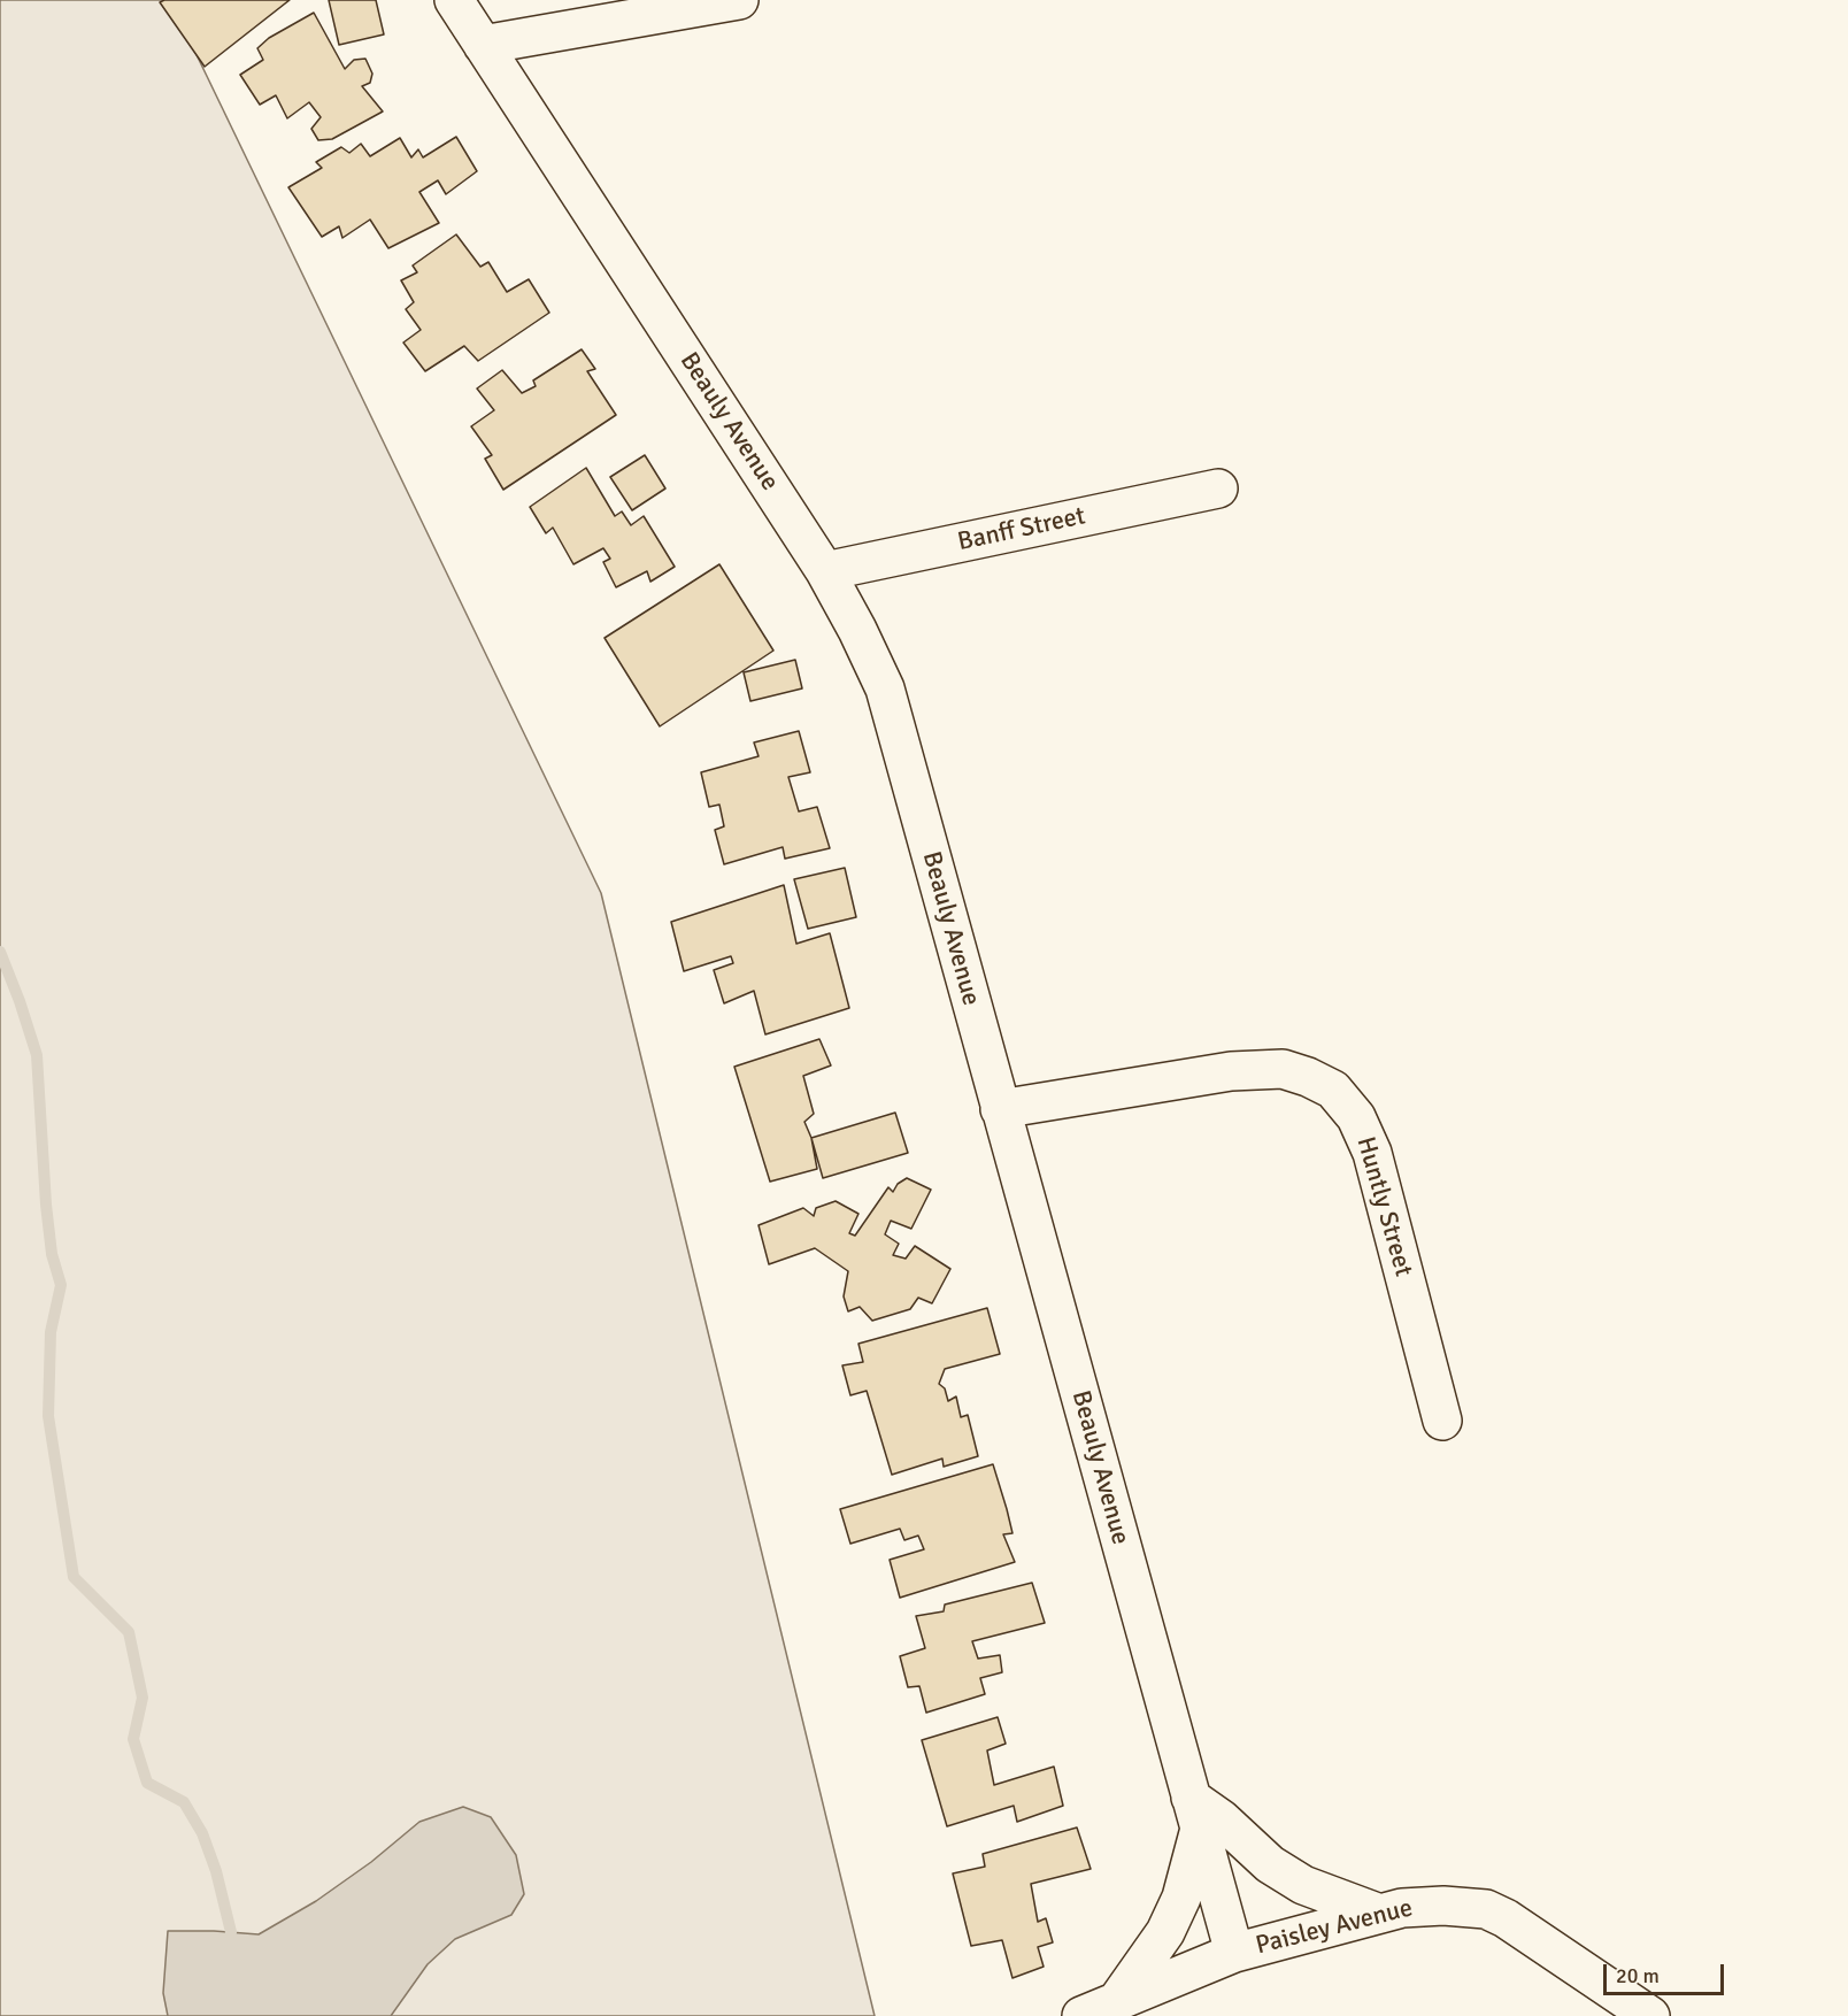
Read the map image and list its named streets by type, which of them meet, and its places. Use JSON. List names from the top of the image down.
{
  "streets": {
    "street": [
      "Beauly Avenue",
      "Banff Street",
      "Huntly Street",
      "Paisley Avenue"
    ]
  },
  "crossings": [
    ["Beauly Avenue", "Banff Street"],
    ["Beauly Avenue", "Huntly Street"],
    ["Beauly Avenue", "Paisley Avenue"]
  ],
  "scale_bar": "20 m"
}
